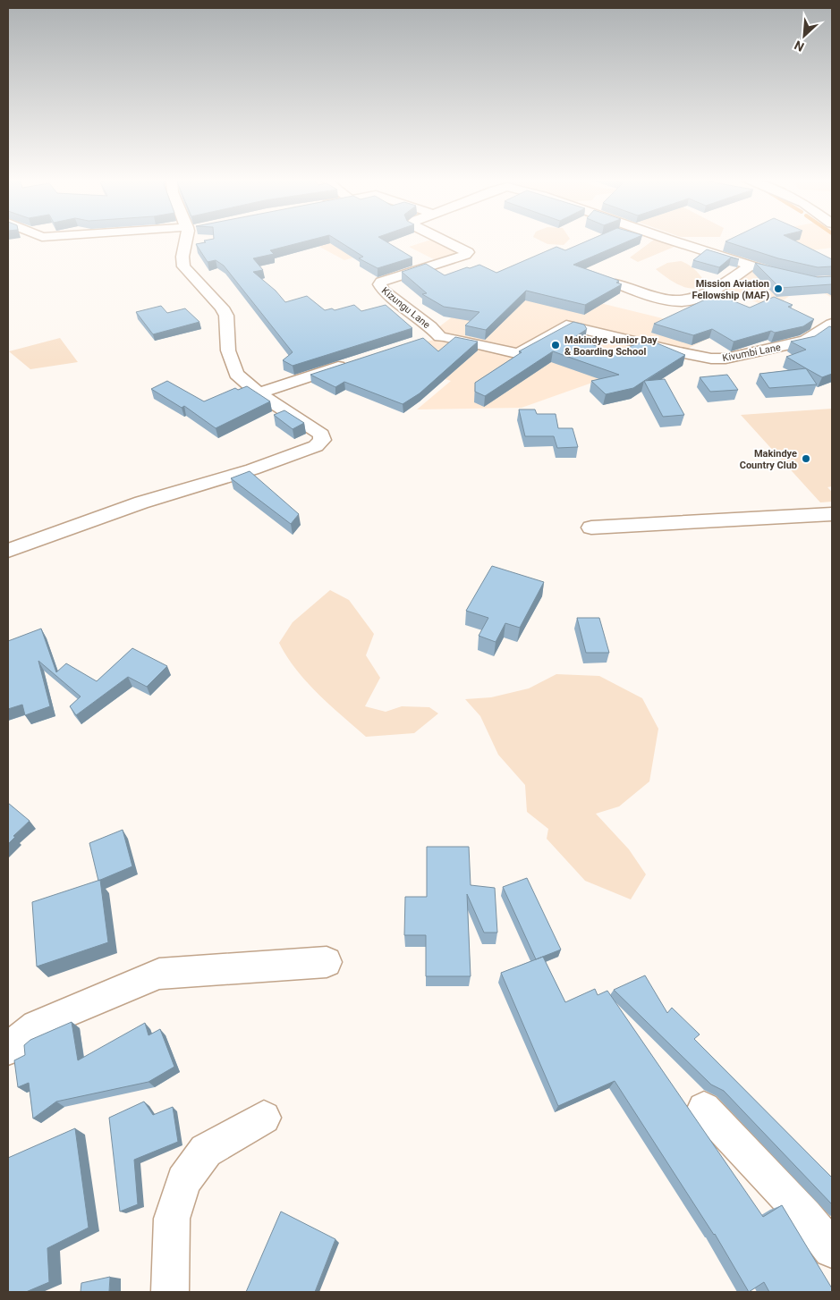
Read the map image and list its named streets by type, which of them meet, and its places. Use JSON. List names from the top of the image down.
{
  "streets": {
    "street": ["Kizungu Lane", "Kivumbi Lane"]
  },
  "crossings": [
    ["Kizungu Lane", "Kivumbi Lane"]
  ],
  "places": ["Mission Aviation Fellowship (MAF)", "Makindye Junior Day & Boarding School", "Makindye Country Club"],
  "north": "bottom left"
}
